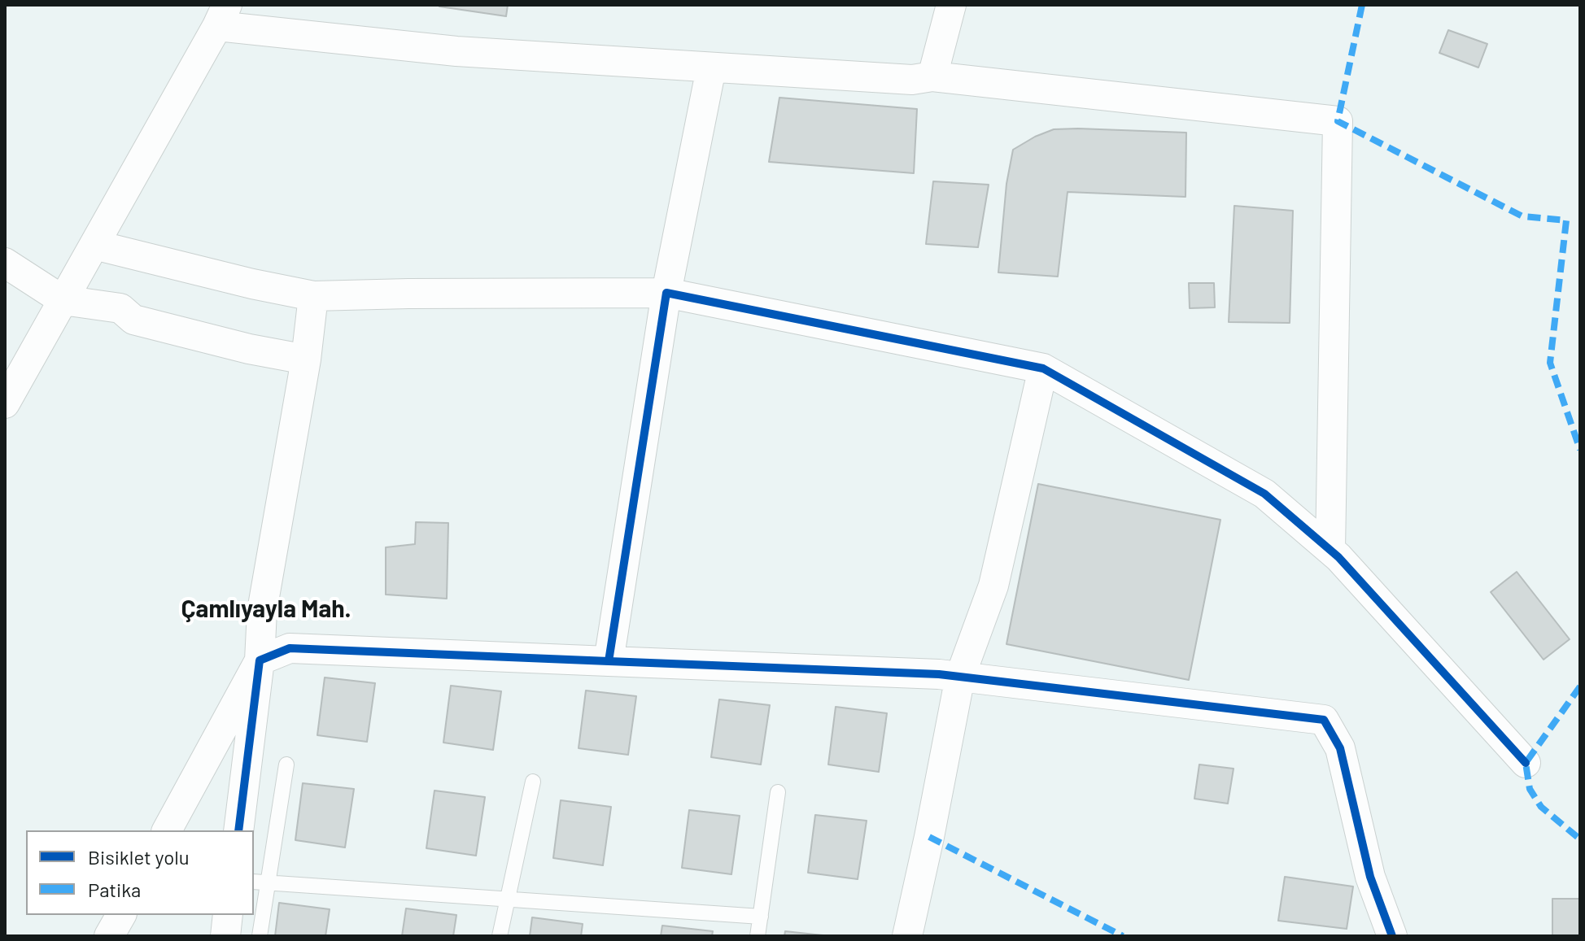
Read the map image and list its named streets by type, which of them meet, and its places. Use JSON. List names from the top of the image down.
{
  "districts": ["Çamlıyayla Mah."],
  "legend": ["Bisiklet yolu", "Patika"]
}
